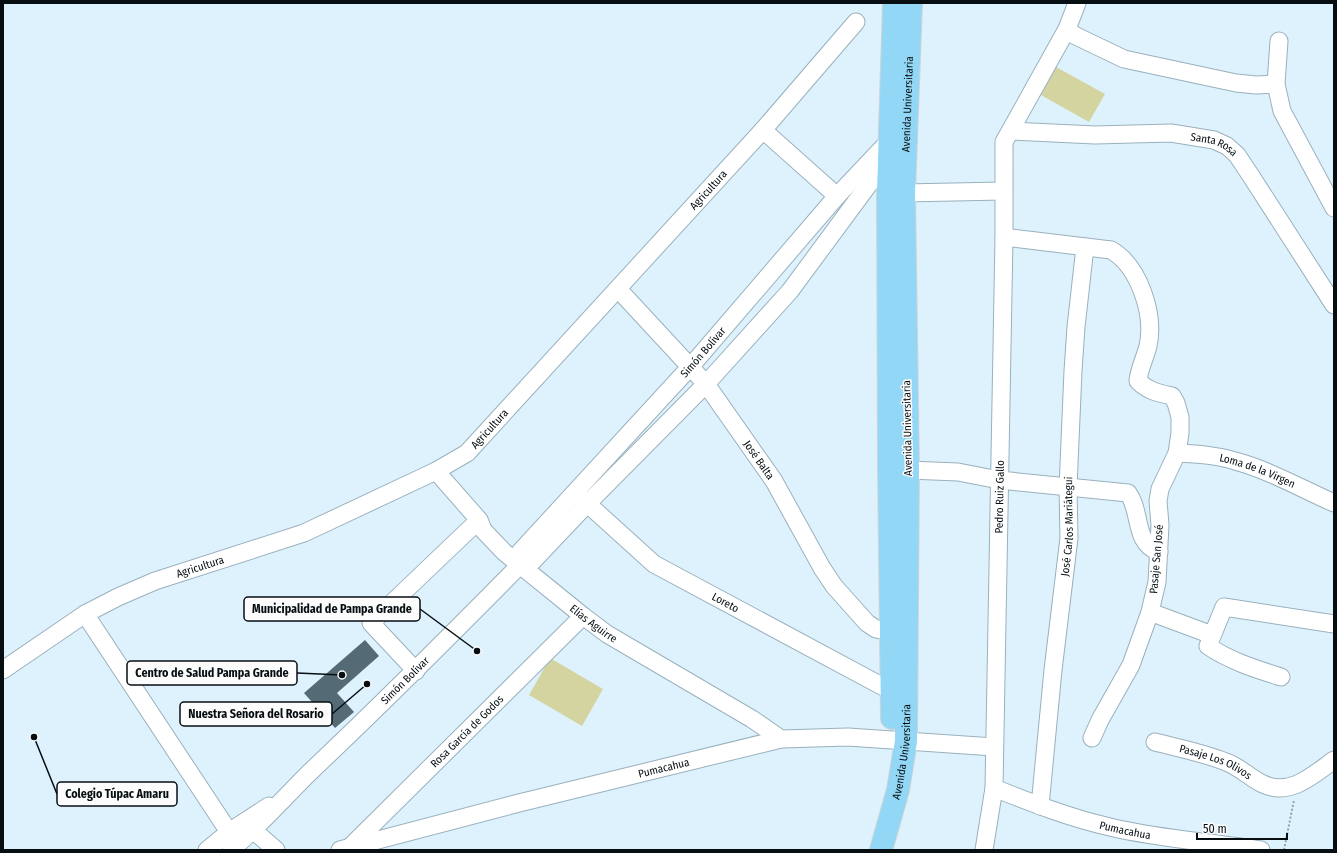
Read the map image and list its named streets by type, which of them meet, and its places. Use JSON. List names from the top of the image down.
{
  "streets": {
    "main road": ["Avenida Universitaria"],
    "street": [
      "Santa Rosa",
      "Agricultura",
      "Simón Bolívar",
      "José Balta",
      "Loma de la Virgen",
      "Pedro Ruiz Gallo",
      "José Carlos Mariátegui",
      "Pasaje San José",
      "Loreto",
      "Elías Aguirre",
      "Rosa García de Godos",
      "Pasaje Los Olivos",
      "Pumacahua"
    ]
  },
  "crossings": [
    ["Avenida Universitaria", "Simón Bolívar"],
    ["Avenida Universitaria", "José Balta"],
    ["Avenida Universitaria", "Loreto"],
    ["Avenida Universitaria", "Pumacahua"],
    ["Santa Rosa", "Pedro Ruiz Gallo"],
    ["Agricultura", "José Balta"],
    ["Agricultura", "Elías Aguirre"],
    ["Simón Bolívar", "José Balta"],
    ["Simón Bolívar", "Loreto"],
    ["Simón Bolívar", "Elías Aguirre"],
    ["Loma de la Virgen", "Pasaje San José"],
    ["Pedro Ruiz Gallo", "Pumacahua"],
    ["José Carlos Mariátegui", "Pasaje San José"],
    ["José Carlos Mariátegui", "Pumacahua"],
    ["Elías Aguirre", "Rosa García de Godos"],
    ["Elías Aguirre", "Pumacahua"],
    ["Rosa García de Godos", "Pumacahua"]
  ],
  "places": [
    "Municipalidad de Pampa Grande",
    "Centro de Salud Pampa Grande",
    "Nuestra Señora del Rosario",
    "Colegio Túpac Amaru"
  ],
  "scale_bar": "50 m"
}
